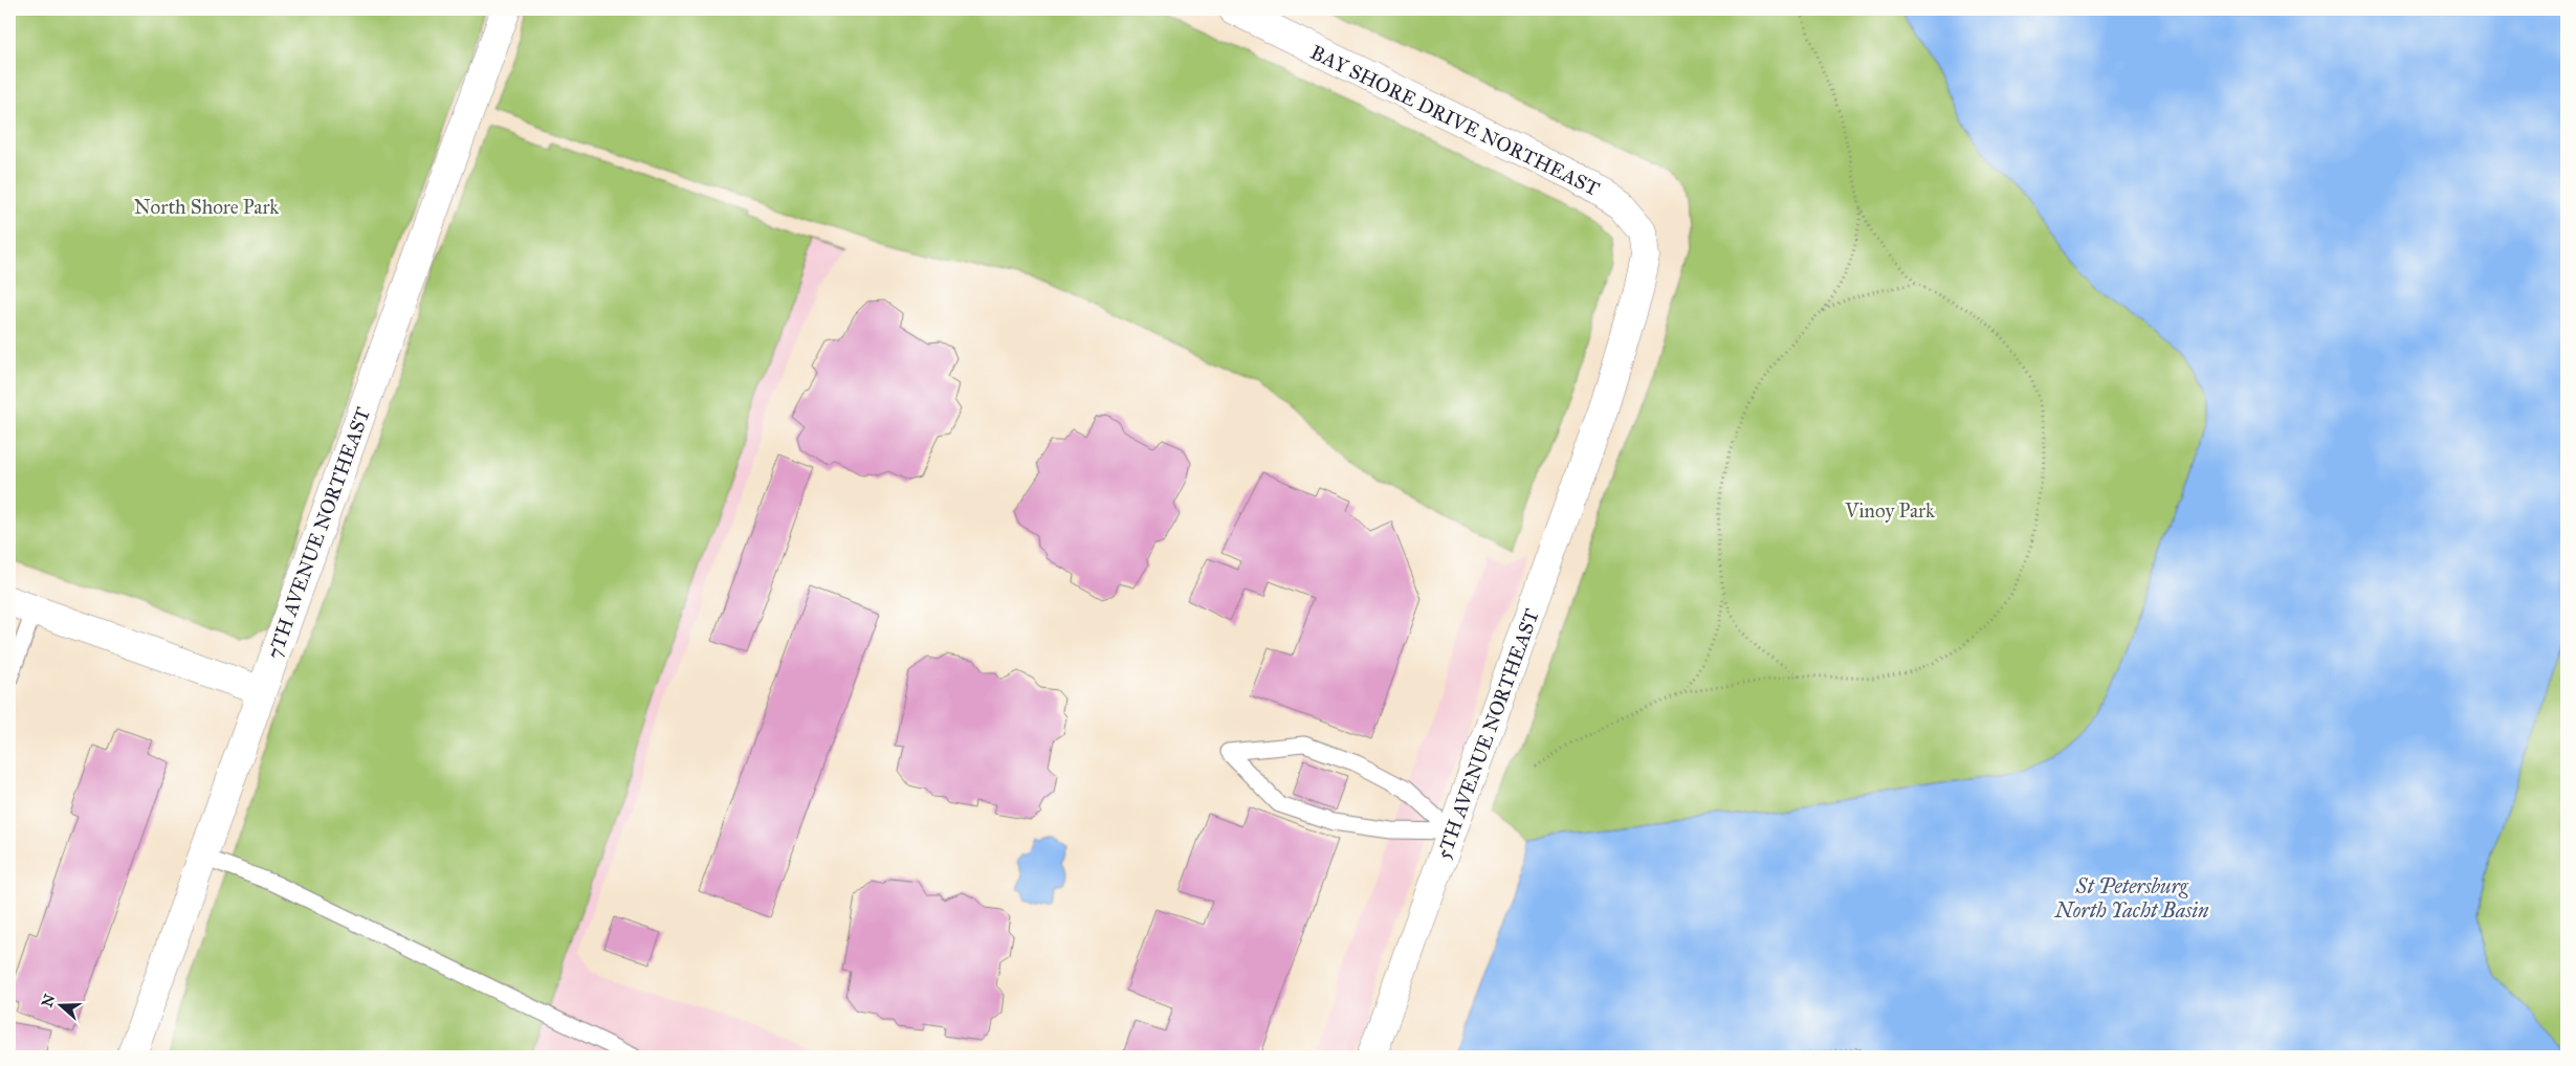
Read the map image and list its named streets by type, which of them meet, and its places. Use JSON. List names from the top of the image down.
{
  "streets": {
    "street": ["BAY SHORE DRIVE NORTHEAST", "7TH AVENUE NORTHEAST", "5TH AVENUE NORTHEAST"]
  },
  "crossings": [
    ["BAY SHORE DRIVE NORTHEAST", "5TH AVENUE NORTHEAST"]
  ],
  "water": ["St Petersburg North Yacht Basin"],
  "parks": ["North Shore Park", "Vinoy Park"],
  "north": "left"
}
